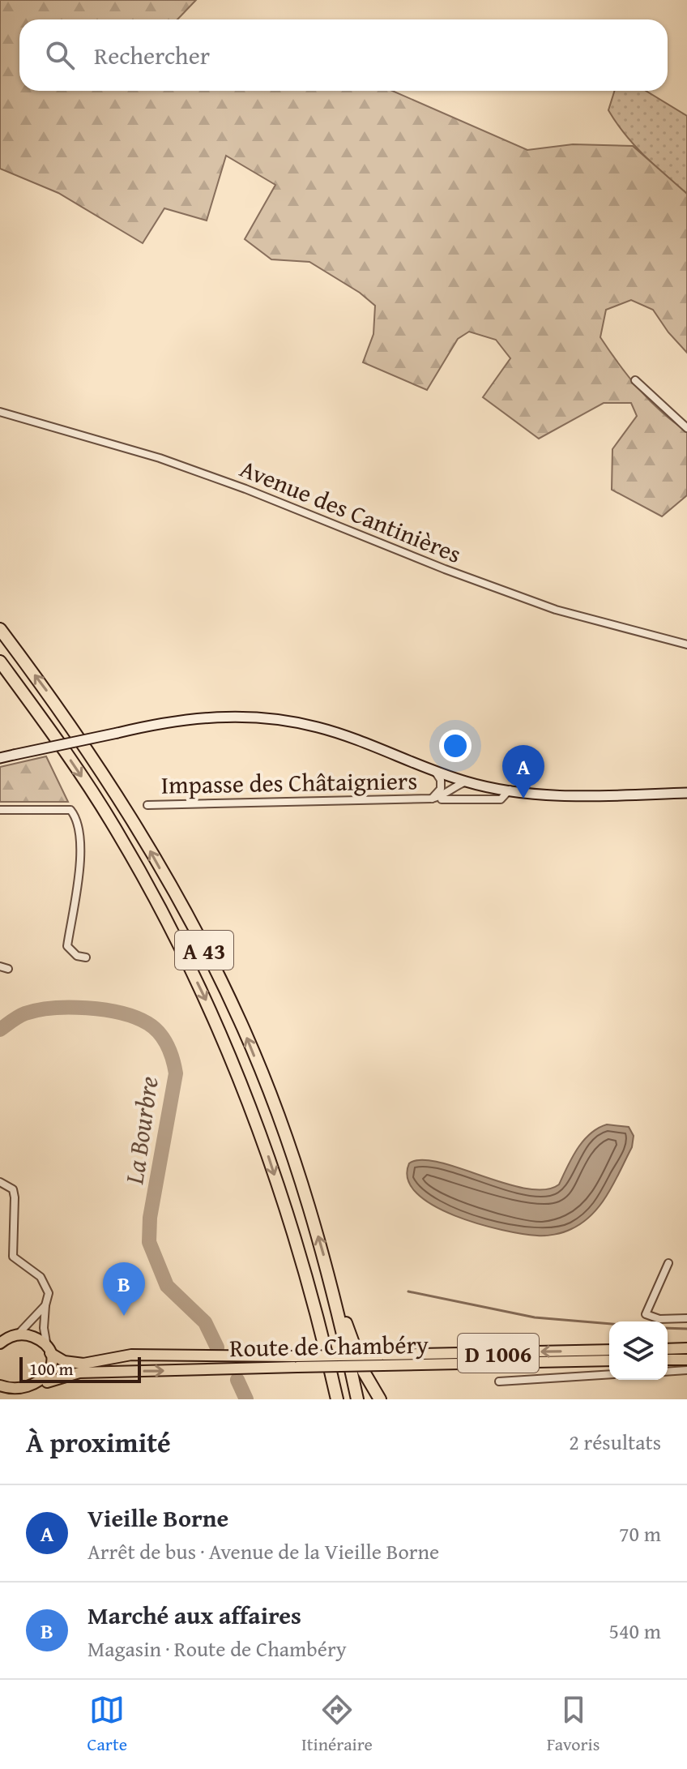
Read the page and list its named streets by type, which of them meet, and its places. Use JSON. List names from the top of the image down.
{
  "streets": {
    "highway": ["A 43"],
    "main road": ["Route de Chambéry", "D 1006"],
    "street": ["Avenue des Cantinières", "Impasse des Châtaigniers"]
  },
  "water": ["La Bourbre"],
  "scale_bar": "100 m",
  "page": {
    "search": "Rechercher",
    "pins": ["A", "B"],
    "scale": "100 m",
    "heading": ["À proximité", "2 résultats"],
    "list": [
      {
        "mark": "A",
        "name": "Vieille Borne",
        "note": "Arrêt de bus · Avenue de la Vieille Borne",
        "value": "70 m"
      },
      {
        "mark": "B",
        "name": "Marché aux affaires",
        "note": "Magasin · Route de Chambéry",
        "value": "540 m"
      }
    ],
    "nav": ["Carte", "Itinéraire", "Favoris"]
  }
}
